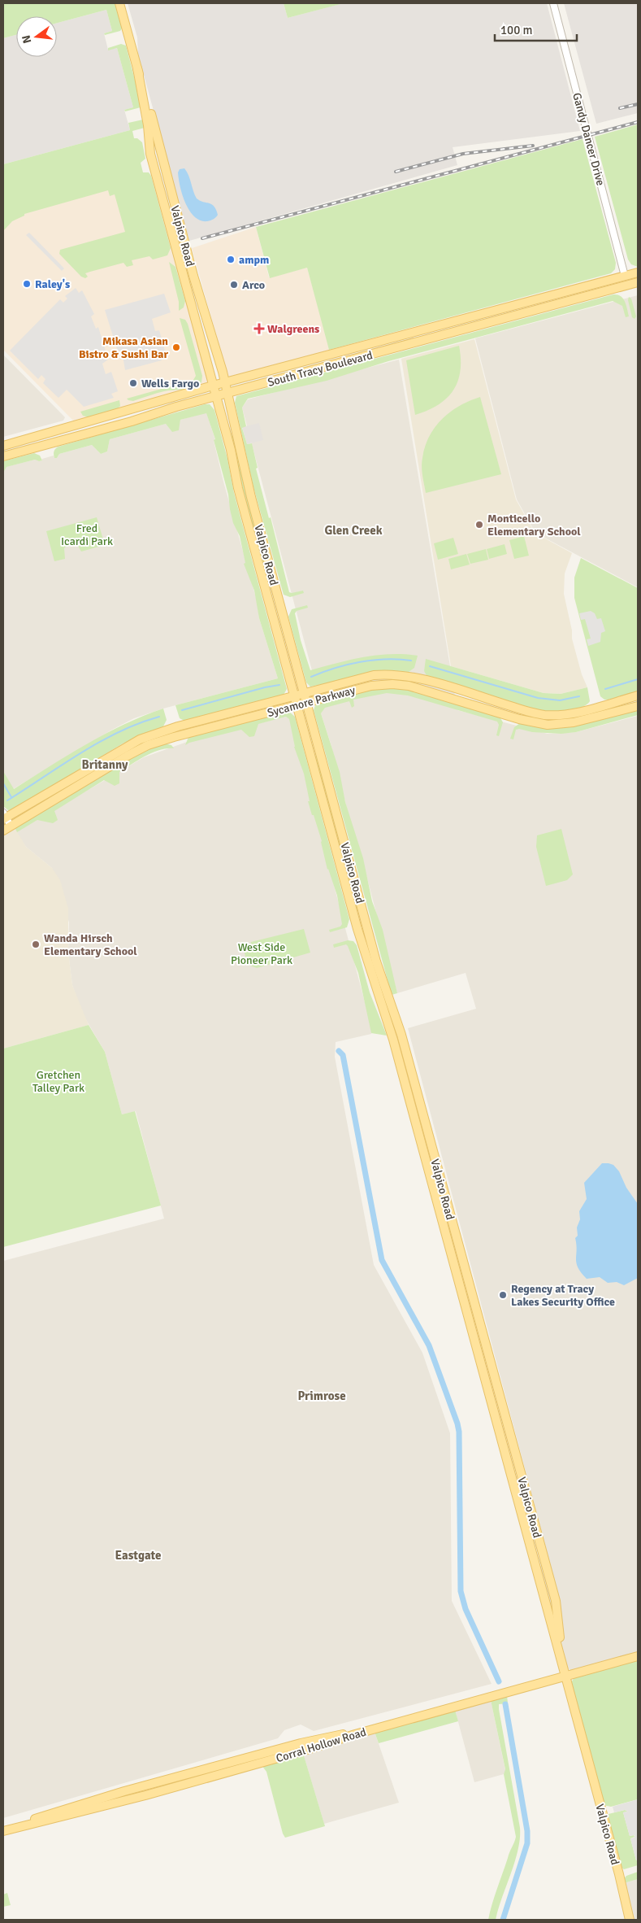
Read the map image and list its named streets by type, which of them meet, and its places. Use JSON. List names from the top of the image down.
{
  "streets": {
    "main road": [
      "Valpico Road",
      "South Tracy Boulevard",
      "Sycamore Parkway",
      "Corral Hollow Road"
    ],
    "street": ["Gandy Dancer Drive"]
  },
  "crossings": [
    ["Gandy Dancer Drive", "South Tracy Boulevard"],
    ["Valpico Road", "South Tracy Boulevard"],
    ["Valpico Road", "Sycamore Parkway"],
    ["Valpico Road", "Corral Hollow Road"]
  ],
  "districts": [
    "Glen Creek",
    "Britanny",
    "Primrose",
    "Eastgate"
  ],
  "parks": ["Fred Icardi Park", "West Side Pioneer Park", "Gretchen Talley Park"],
  "places": {
    "other": [
      "ampm",
      "Raley's",
      "Arco",
      "Mikasa Asian Bistro & Sushi Bar",
      "Wells Fargo",
      "Monticello Elementary School",
      "Wanda Hirsch Elementary School",
      "Regency at Tracy Lakes Security Office"
    ],
    "health": ["Walgreens"]
  },
  "scale_bar": "100 m",
  "north": "left"
}
